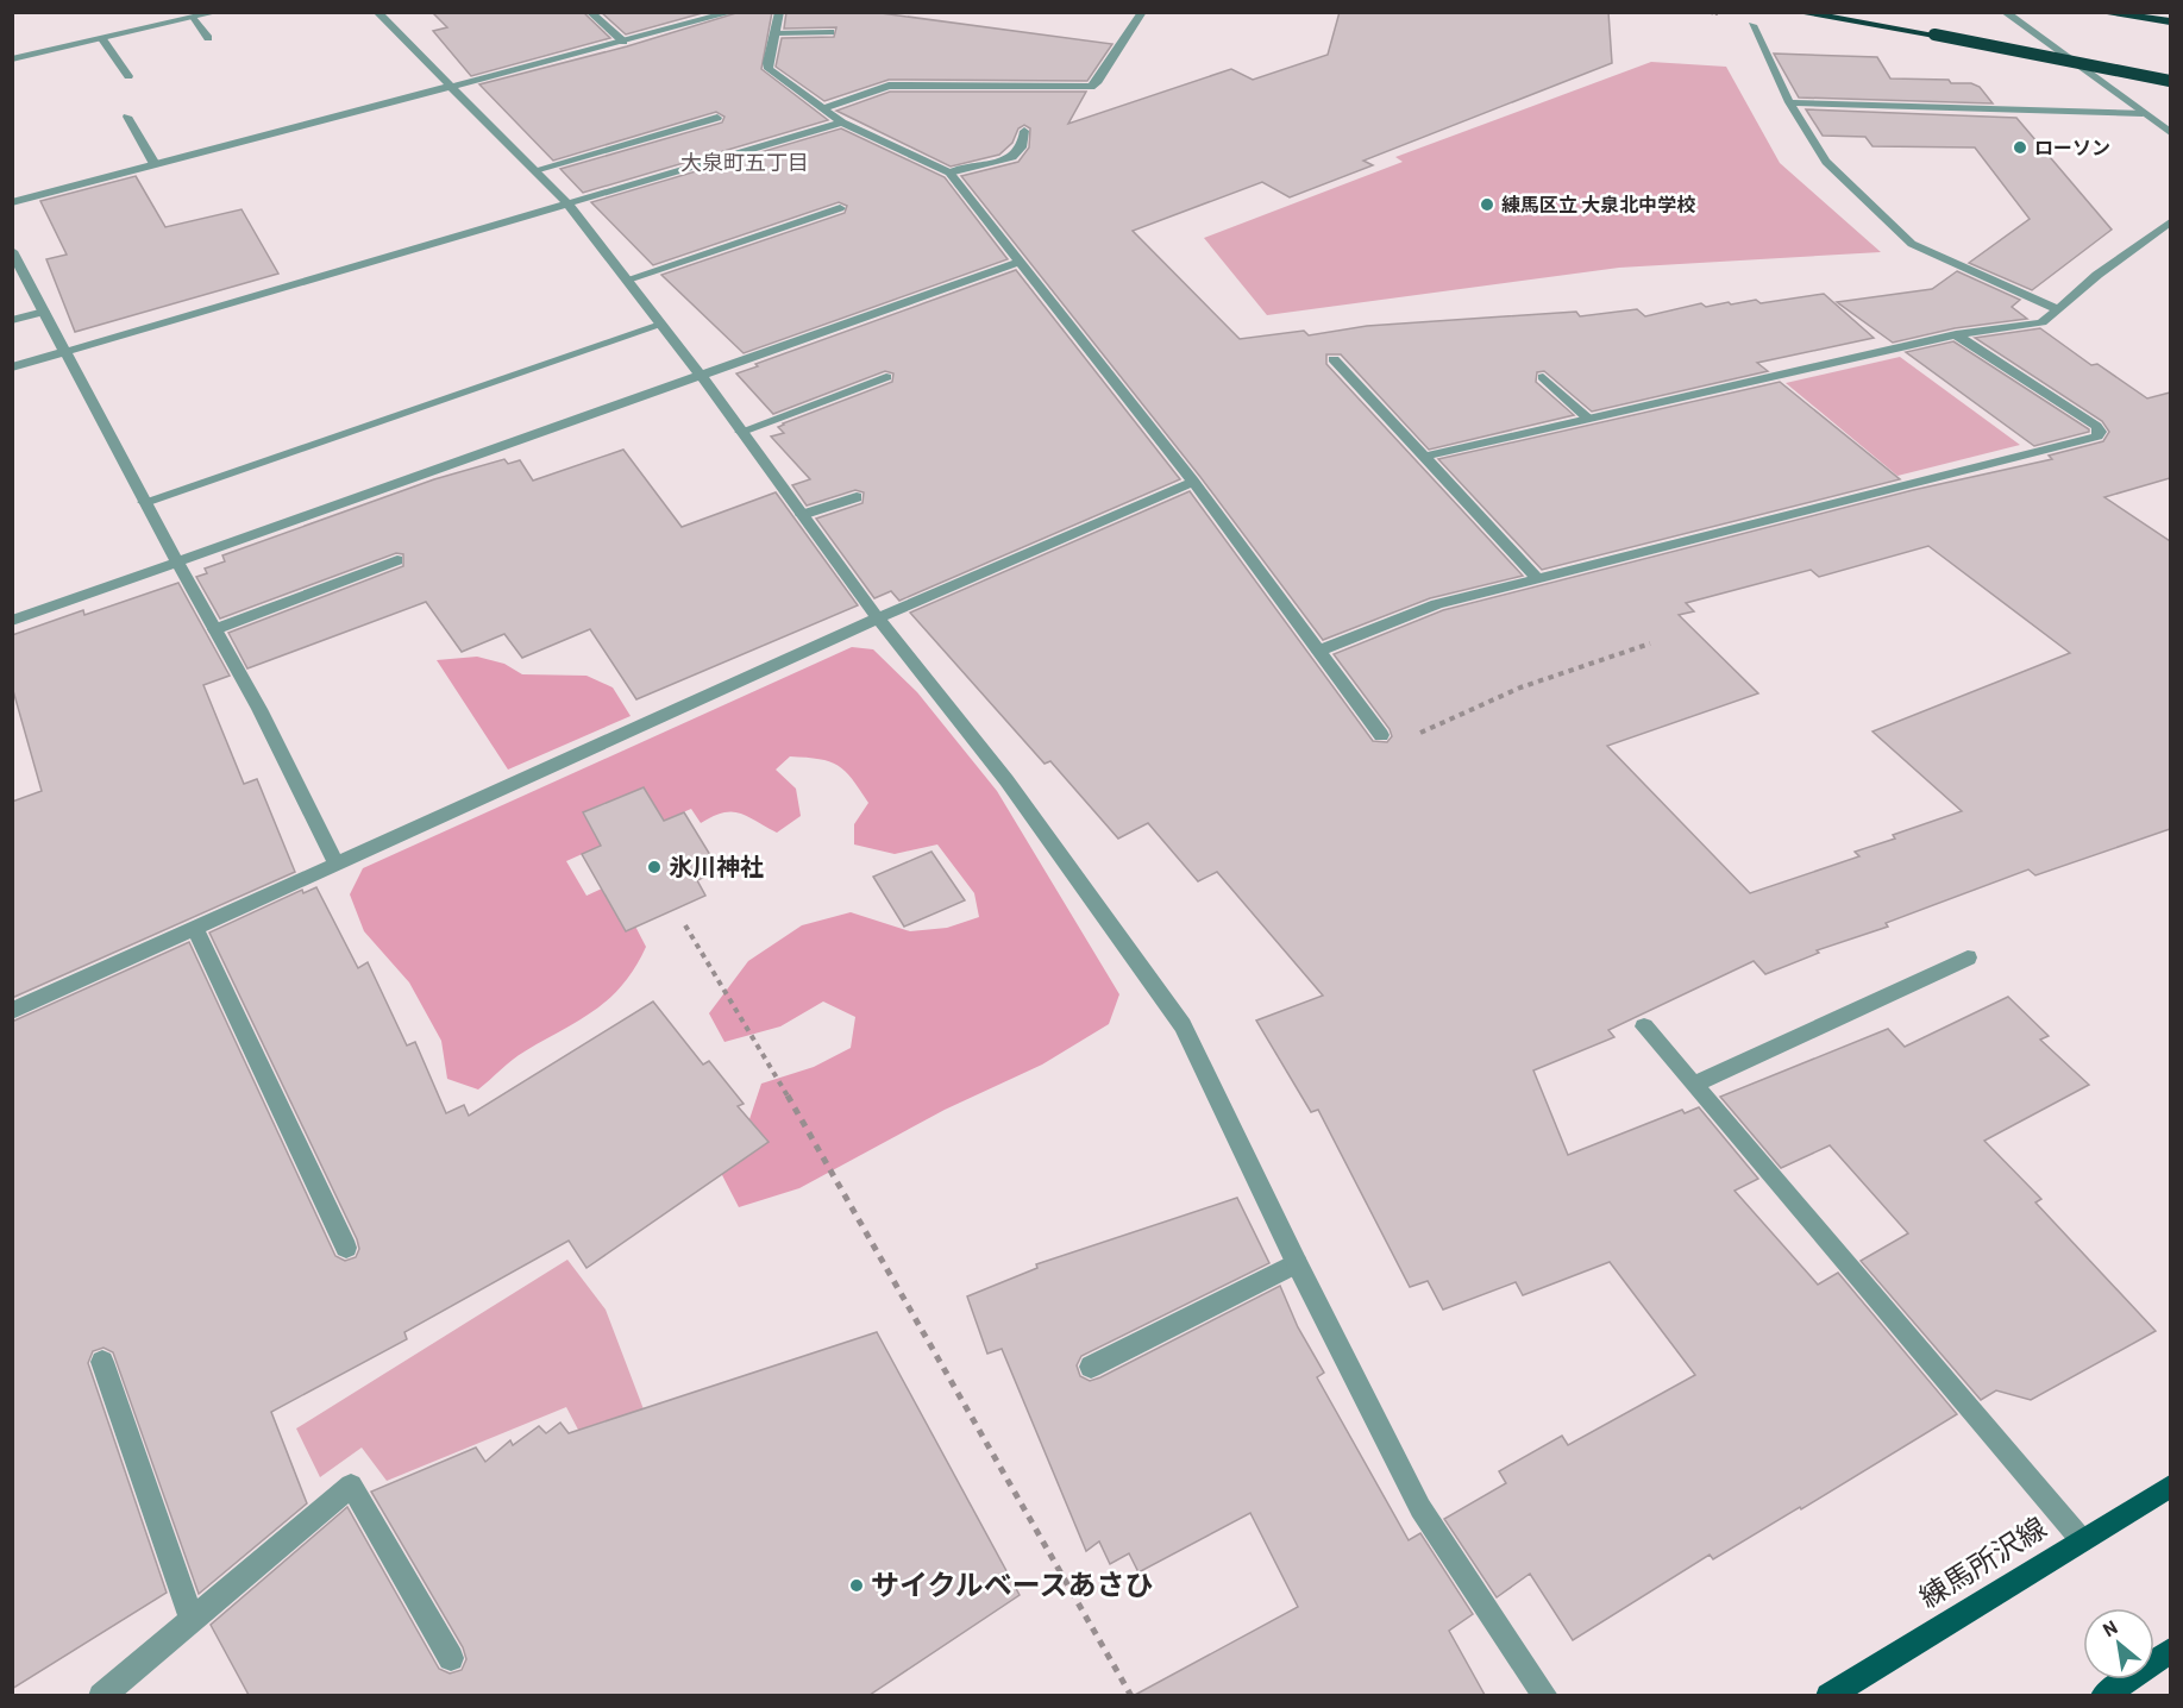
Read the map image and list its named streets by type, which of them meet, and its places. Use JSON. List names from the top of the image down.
{
  "streets": {
    "main road": ["練馬所沢線"]
  },
  "districts": ["大泉町五丁目"],
  "places": [
    "ローソン",
    "練馬区立 大泉北中学校",
    "氷川神社",
    "サイクルベースあさひ"
  ],
  "north": "top left"
}
